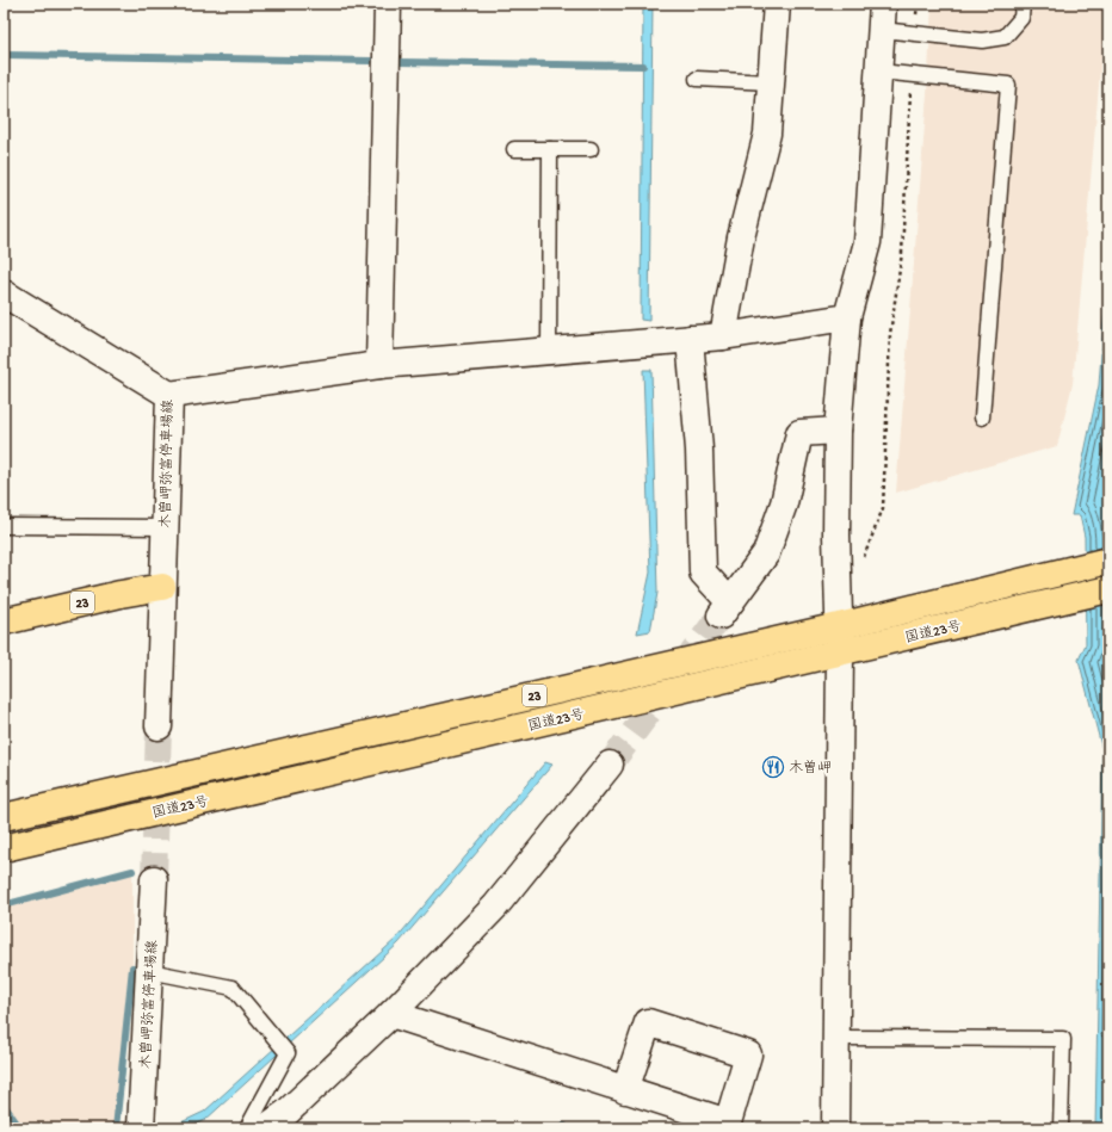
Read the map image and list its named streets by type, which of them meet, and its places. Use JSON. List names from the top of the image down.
{
  "streets": {
    "highway": ["23", "国道23号"],
    "street": ["木曽岬弥富停車場線"]
  },
  "crossings": [
    ["木曽岬弥富停車場線", "23"],
    ["23", "国道23号"]
  ],
  "places": {
    "restaurant": ["木曽岬"]
  }
}
